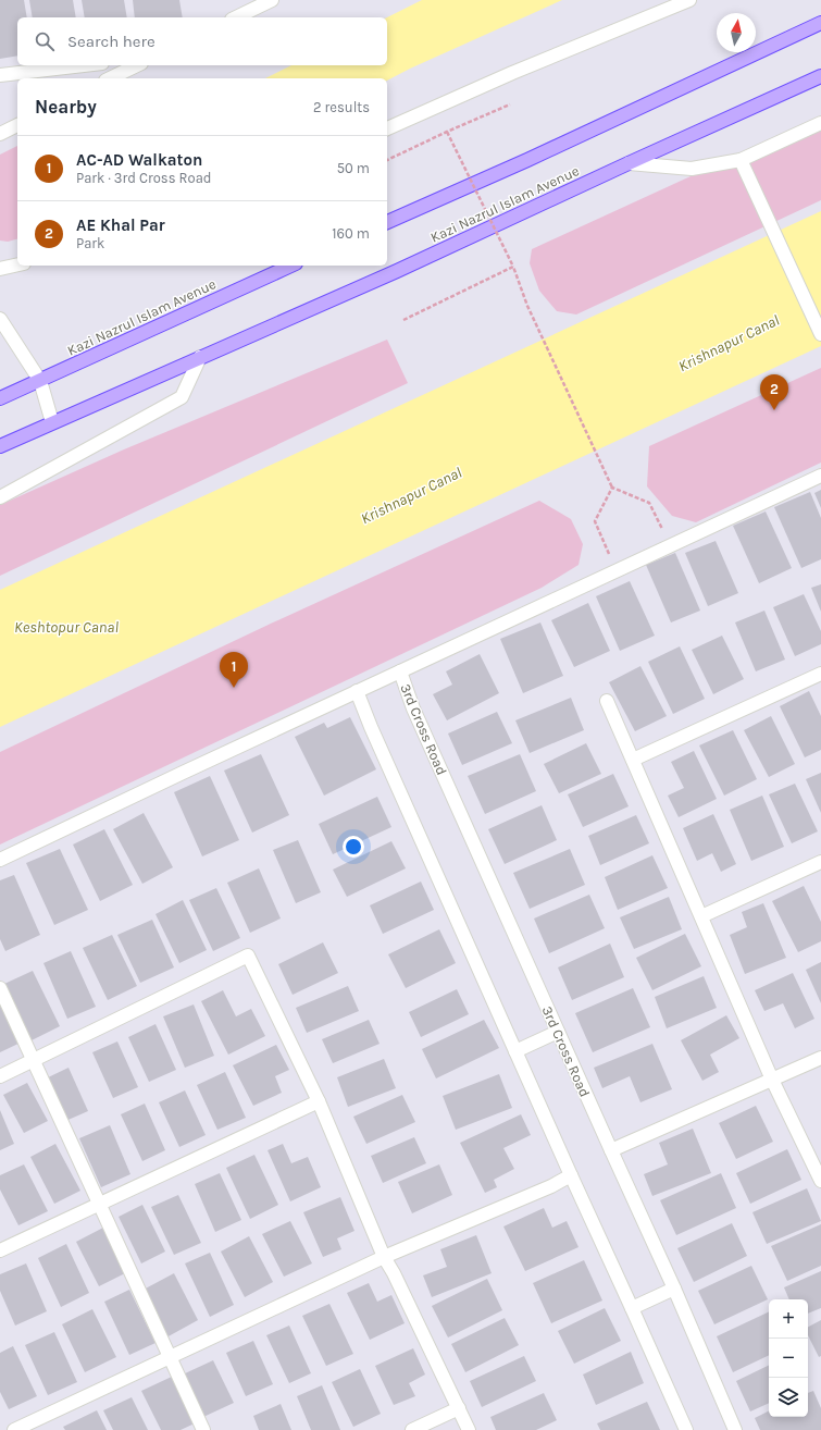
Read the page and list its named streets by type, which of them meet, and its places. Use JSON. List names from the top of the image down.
{
  "streets": {
    "main road": ["Kazi Nazrul Islam Avenue"],
    "street": ["3rd Cross Road"]
  },
  "water": ["Krishnapur Canal", "Keshtopur Canal"],
  "north": "top",
  "page": {
    "search": "Search here",
    "heading": ["Nearby", "2 results"],
    "list": [
      {
        "mark": "1",
        "name": "AC-AD Walkaton",
        "note": "Park · 3rd Cross Road",
        "value": "50 m"
      },
      {
        "mark": "2",
        "name": "AE Khal Par",
        "note": "Park",
        "value": "160 m"
      }
    ],
    "pins": ["2", "1"],
    "map_buttons": ["+", "−"]
  }
}
